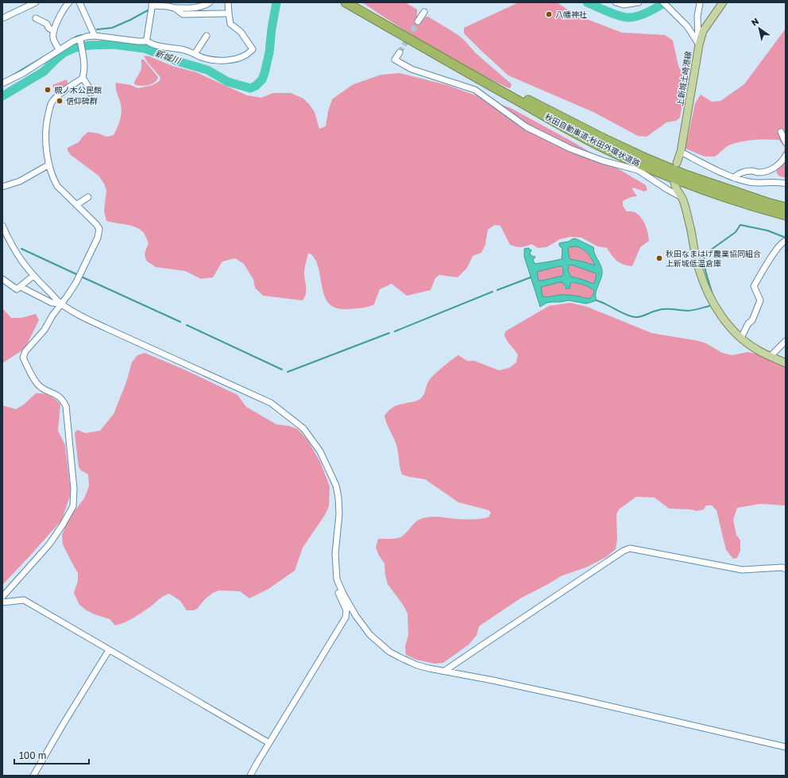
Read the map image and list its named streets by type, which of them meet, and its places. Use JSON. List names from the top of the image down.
{
  "streets": {
    "highway": ["秋田自動車道;秋田外環状道路"],
    "main road": ["上新城土崎港線"]
  },
  "water": ["新城川"],
  "places": [
    "八幡神社",
    "槻ノ木公民館",
    "信仰碑群",
    "秋田なまはげ農業協同組合 上新城低温倉庫"
  ],
  "scale_bar": "100 m",
  "north": "top left"
}
